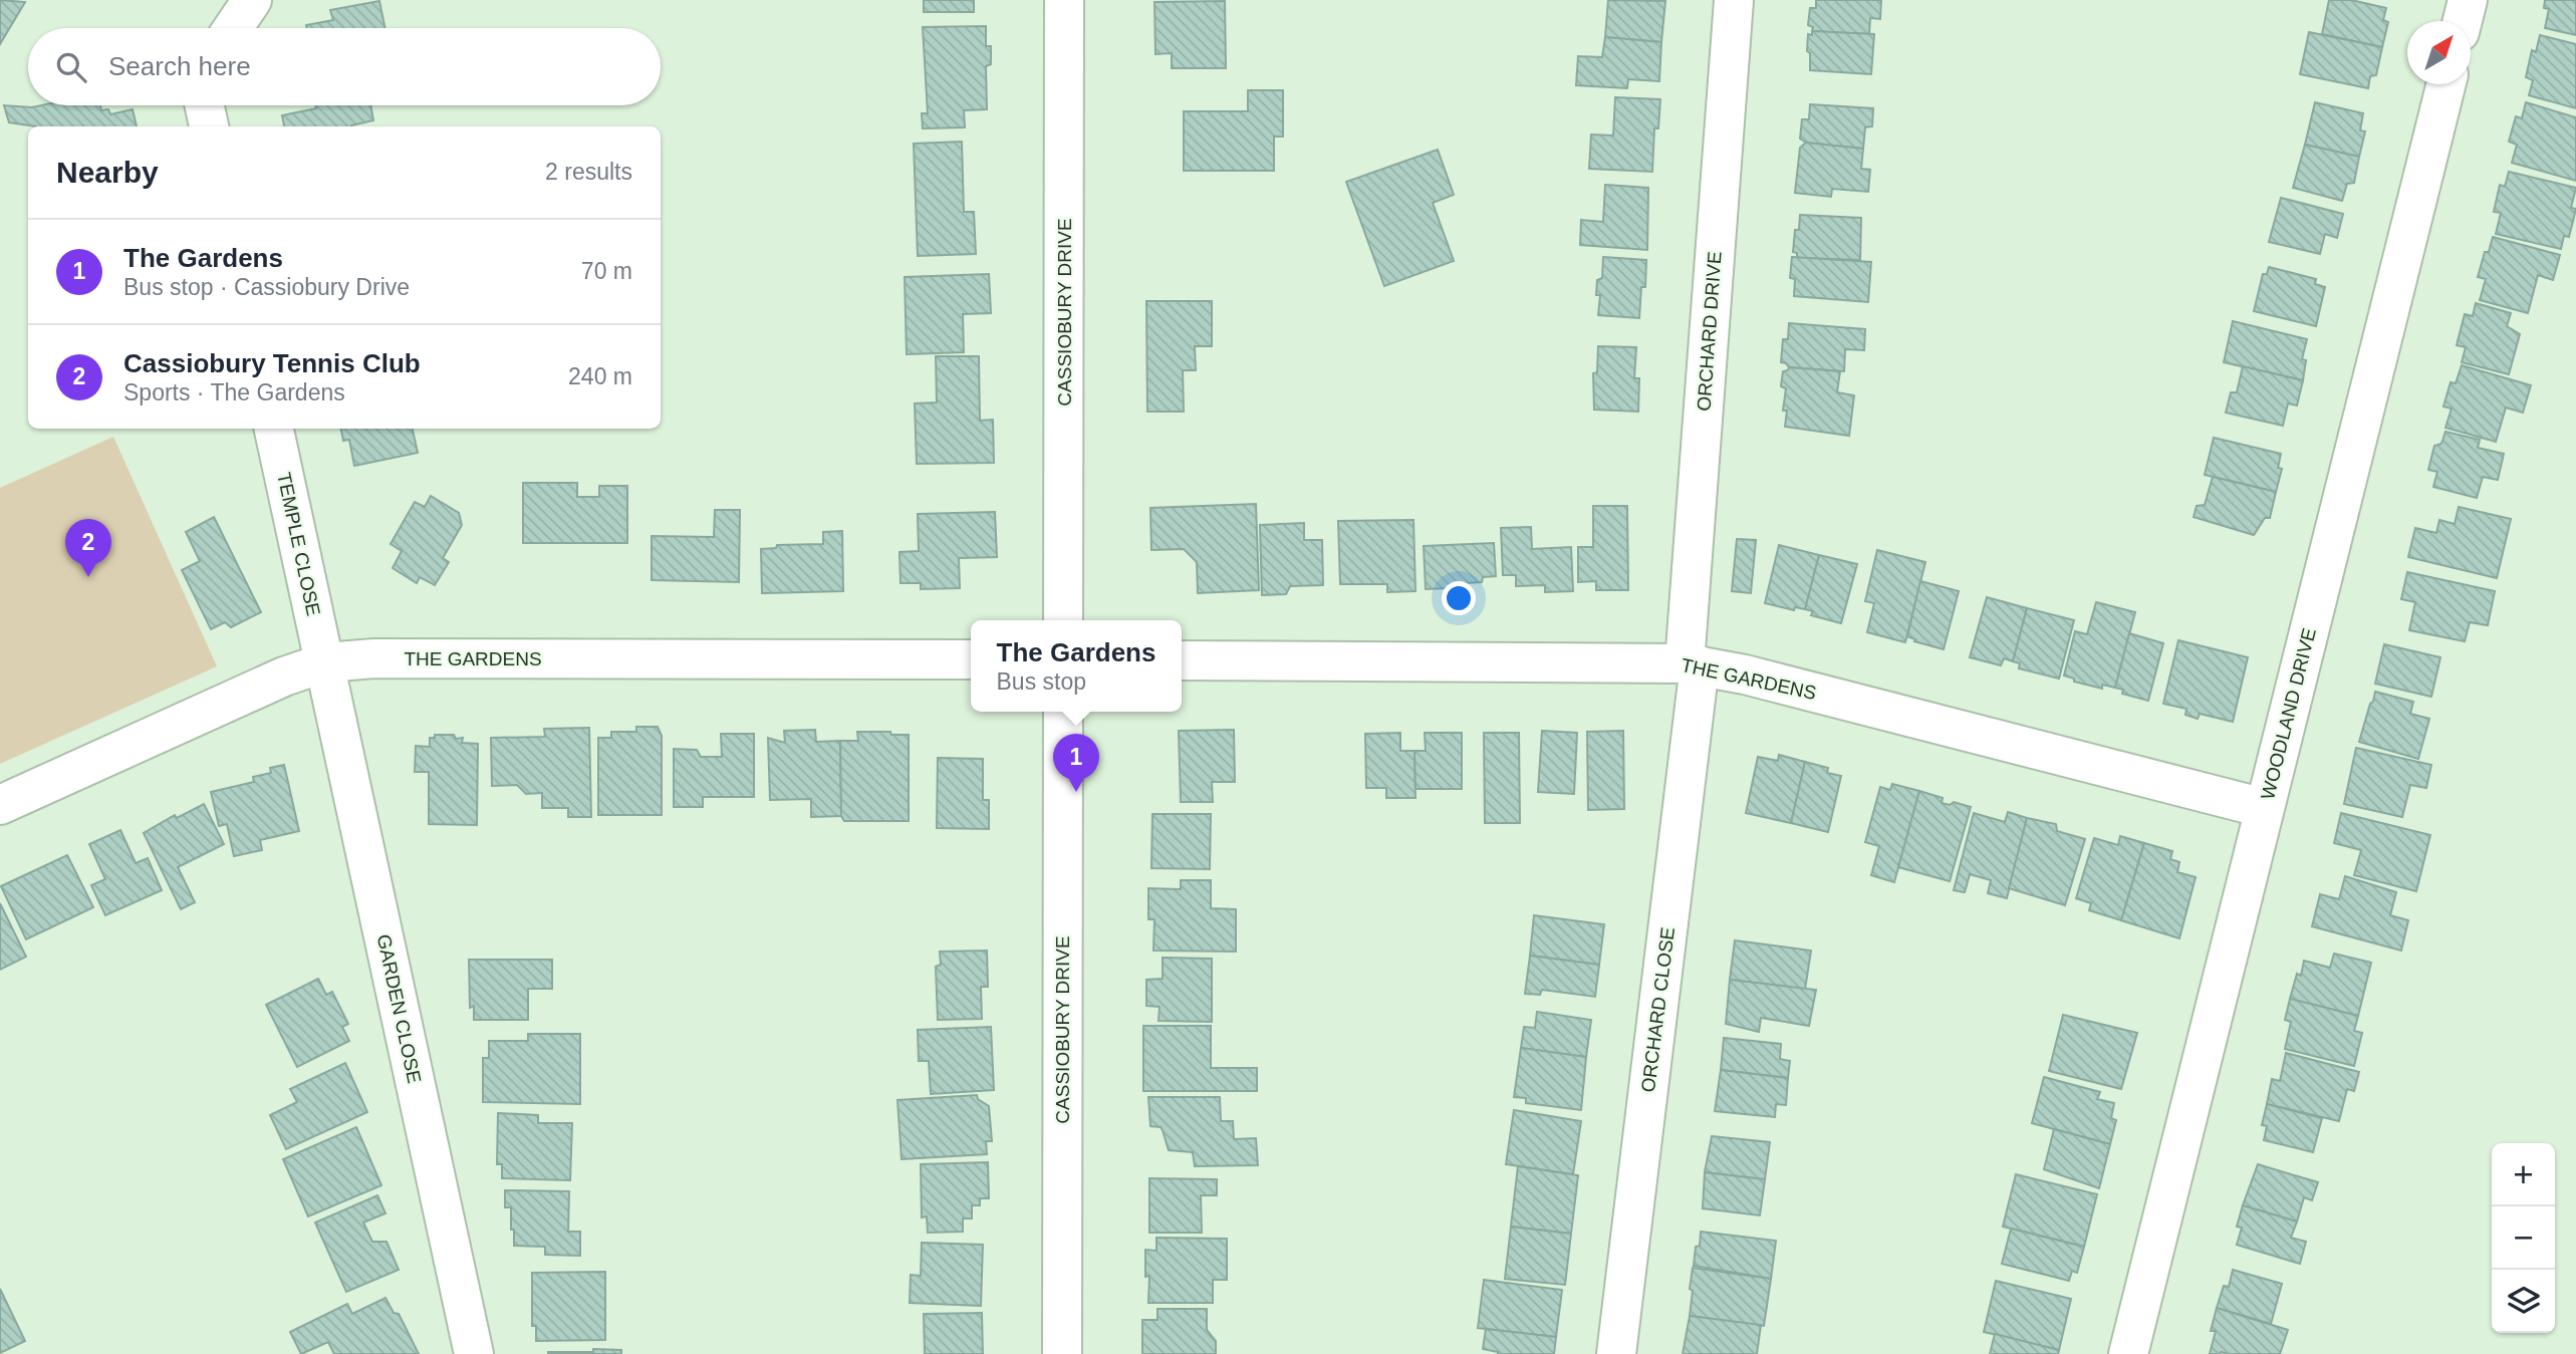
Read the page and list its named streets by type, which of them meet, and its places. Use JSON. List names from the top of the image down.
{
  "streets": {
    "street": [
      "CASSIOBURY DRIVE",
      "ORCHARD DRIVE",
      "TEMPLE CLOSE",
      "THE GARDENS",
      "WOODLAND DRIVE",
      "GARDEN CLOSE",
      "ORCHARD CLOSE"
    ]
  },
  "crossings": [
    ["ORCHARD DRIVE", "THE GARDENS"],
    ["ORCHARD DRIVE", "ORCHARD CLOSE"],
    ["TEMPLE CLOSE", "THE GARDENS"],
    ["TEMPLE CLOSE", "GARDEN CLOSE"],
    ["THE GARDENS", "WOODLAND DRIVE"],
    ["THE GARDENS", "GARDEN CLOSE"],
    ["THE GARDENS", "ORCHARD CLOSE"]
  ],
  "north": "top right",
  "page": {
    "search": "Search here",
    "heading": ["Nearby", "2 results"],
    "list": [
      {
        "mark": "1",
        "name": "The Gardens",
        "note": "Bus stop · Cassiobury Drive",
        "value": "70 m"
      },
      {
        "mark": "2",
        "name": "Cassiobury Tennis Club",
        "note": "Sports · The Gardens",
        "value": "240 m"
      }
    ],
    "pins": ["2", "1"],
    "popup": ["The Gardens", "Bus stop"],
    "map_buttons": ["+", "−"]
  }
}
